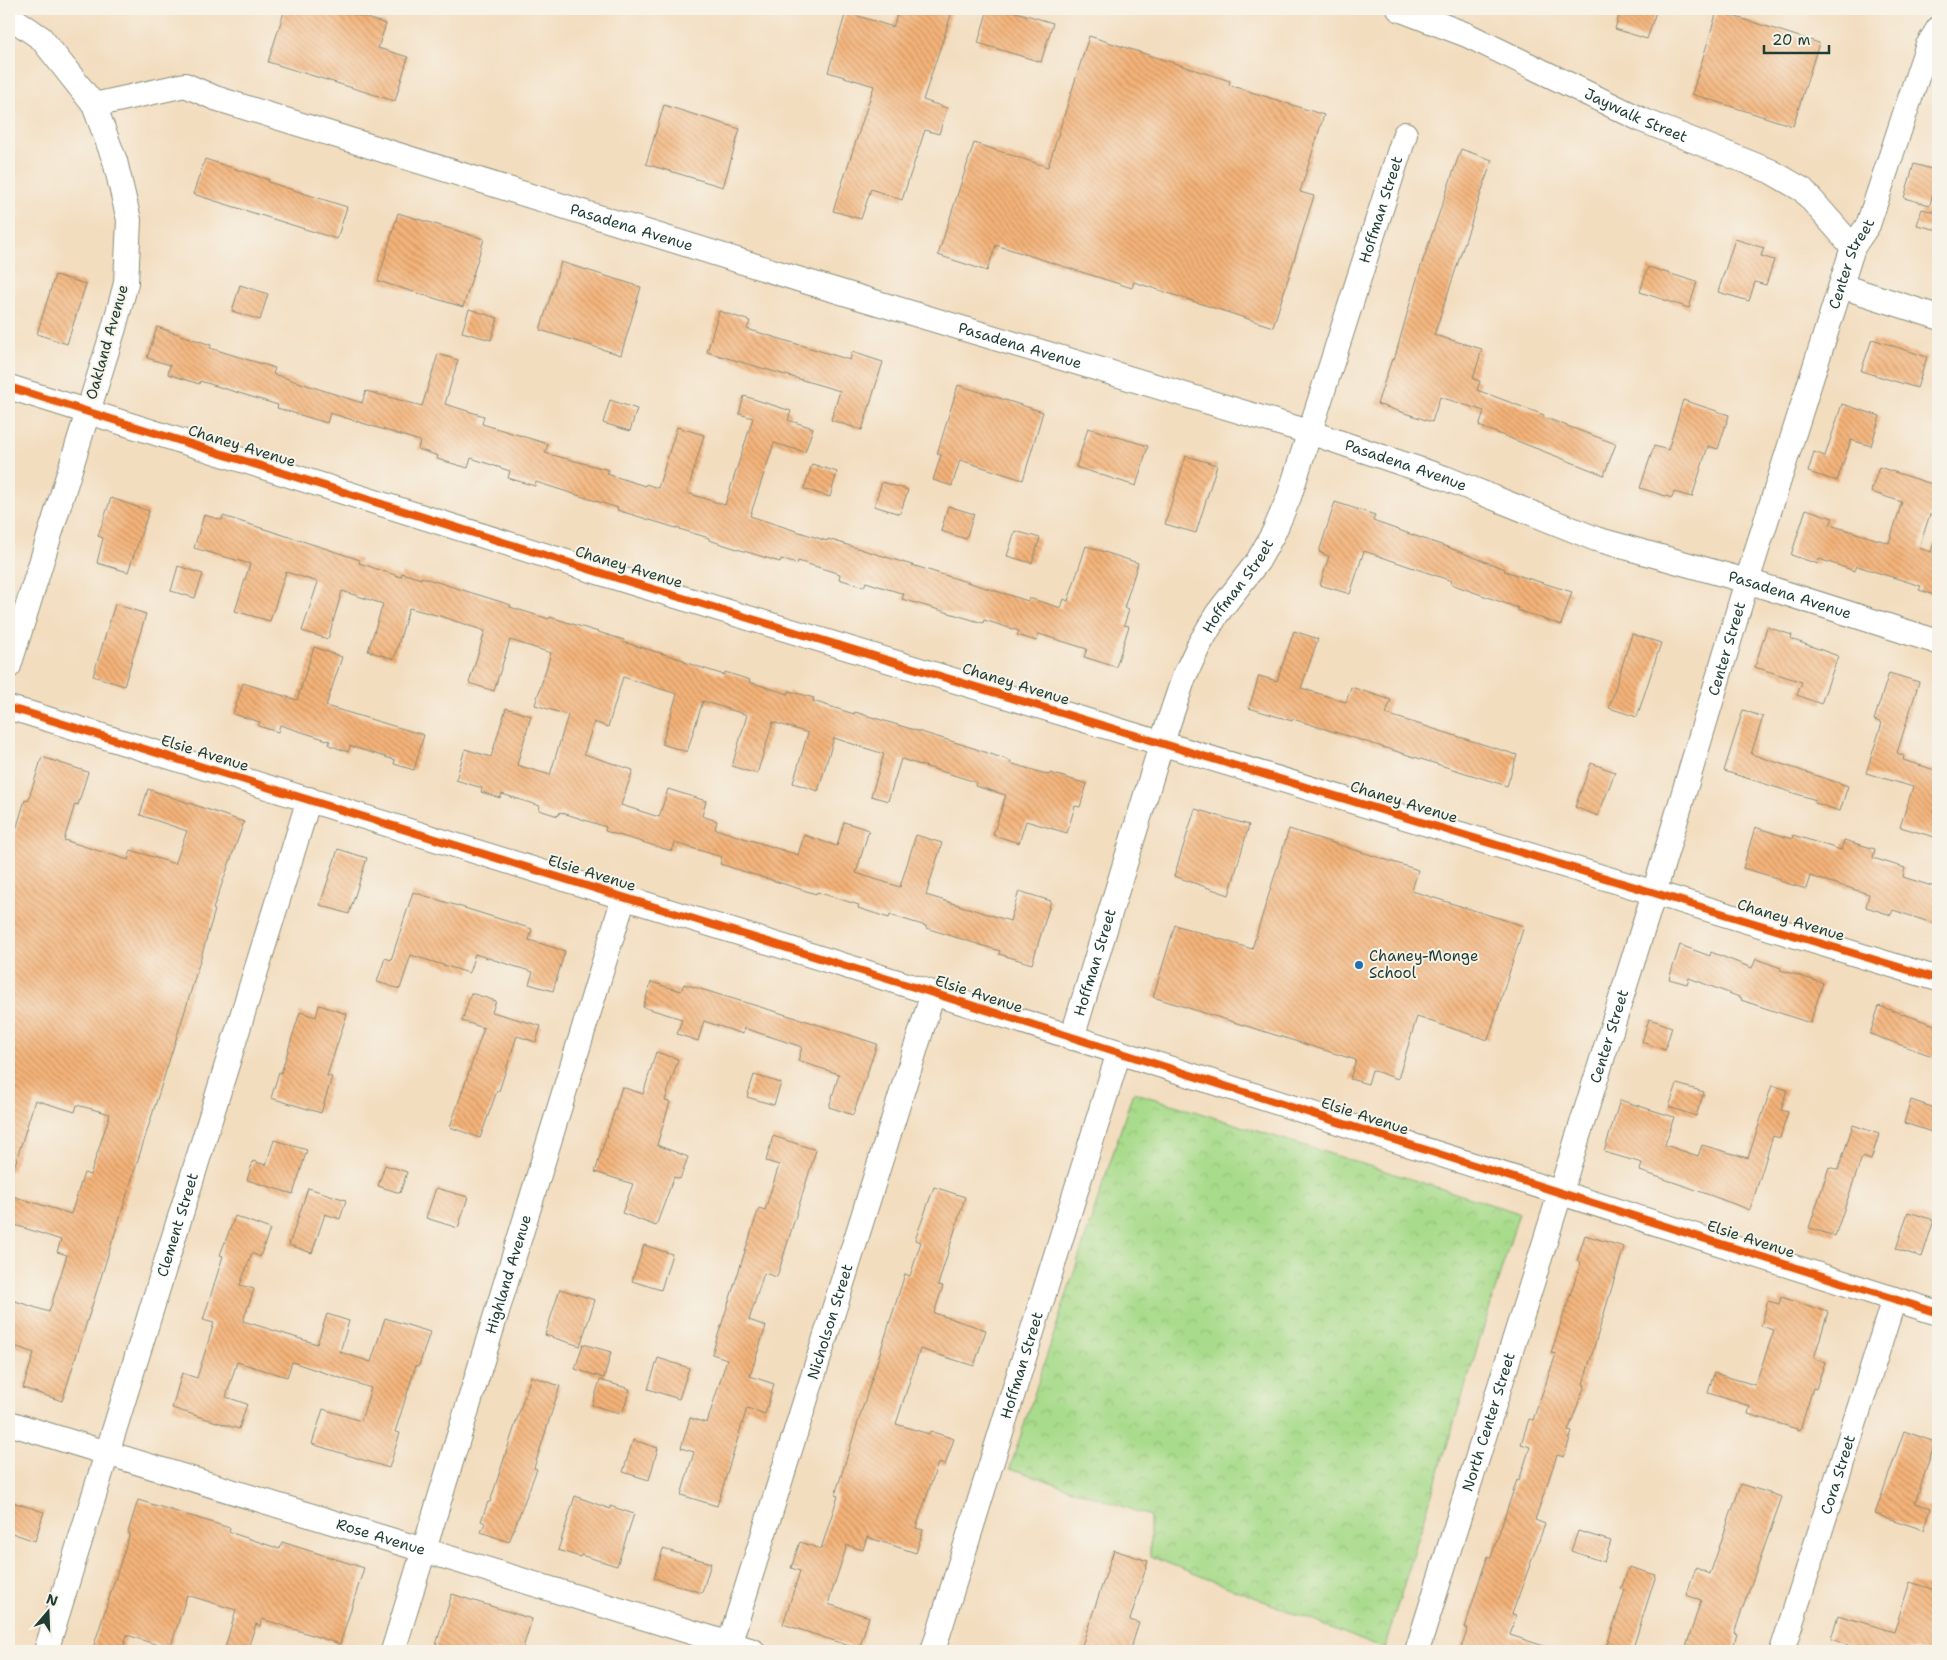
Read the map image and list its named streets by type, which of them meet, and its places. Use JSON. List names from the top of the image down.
{
  "streets": {
    "street": [
      "Jaywalk Street",
      "Hoffman Street",
      "Pasadena Avenue",
      "Center Street",
      "Oakland Avenue",
      "Chaney Avenue",
      "Elsie Avenue",
      "Clement Street",
      "Highland Avenue",
      "Nicholson Street",
      "North Center Street",
      "Cora Street",
      "Rose Avenue"
    ]
  },
  "crossings": [
    ["Jaywalk Street", "Center Street"],
    ["Hoffman Street", "Pasadena Avenue"],
    ["Hoffman Street", "Chaney Avenue"],
    ["Hoffman Street", "Elsie Avenue"],
    ["Pasadena Avenue", "Center Street"],
    ["Pasadena Avenue", "Oakland Avenue"],
    ["Center Street", "Chaney Avenue"],
    ["Center Street", "Elsie Avenue"],
    ["Center Street", "North Center Street"],
    ["Oakland Avenue", "Chaney Avenue"],
    ["Elsie Avenue", "Clement Street"],
    ["Elsie Avenue", "Highland Avenue"],
    ["Elsie Avenue", "Nicholson Street"],
    ["Elsie Avenue", "North Center Street"],
    ["Elsie Avenue", "Cora Street"],
    ["Clement Street", "Rose Avenue"],
    ["Highland Avenue", "Rose Avenue"],
    ["Nicholson Street", "Rose Avenue"]
  ],
  "places": ["Chaney-Monge School"],
  "scale_bar": "20 m",
  "north": "top"
}
